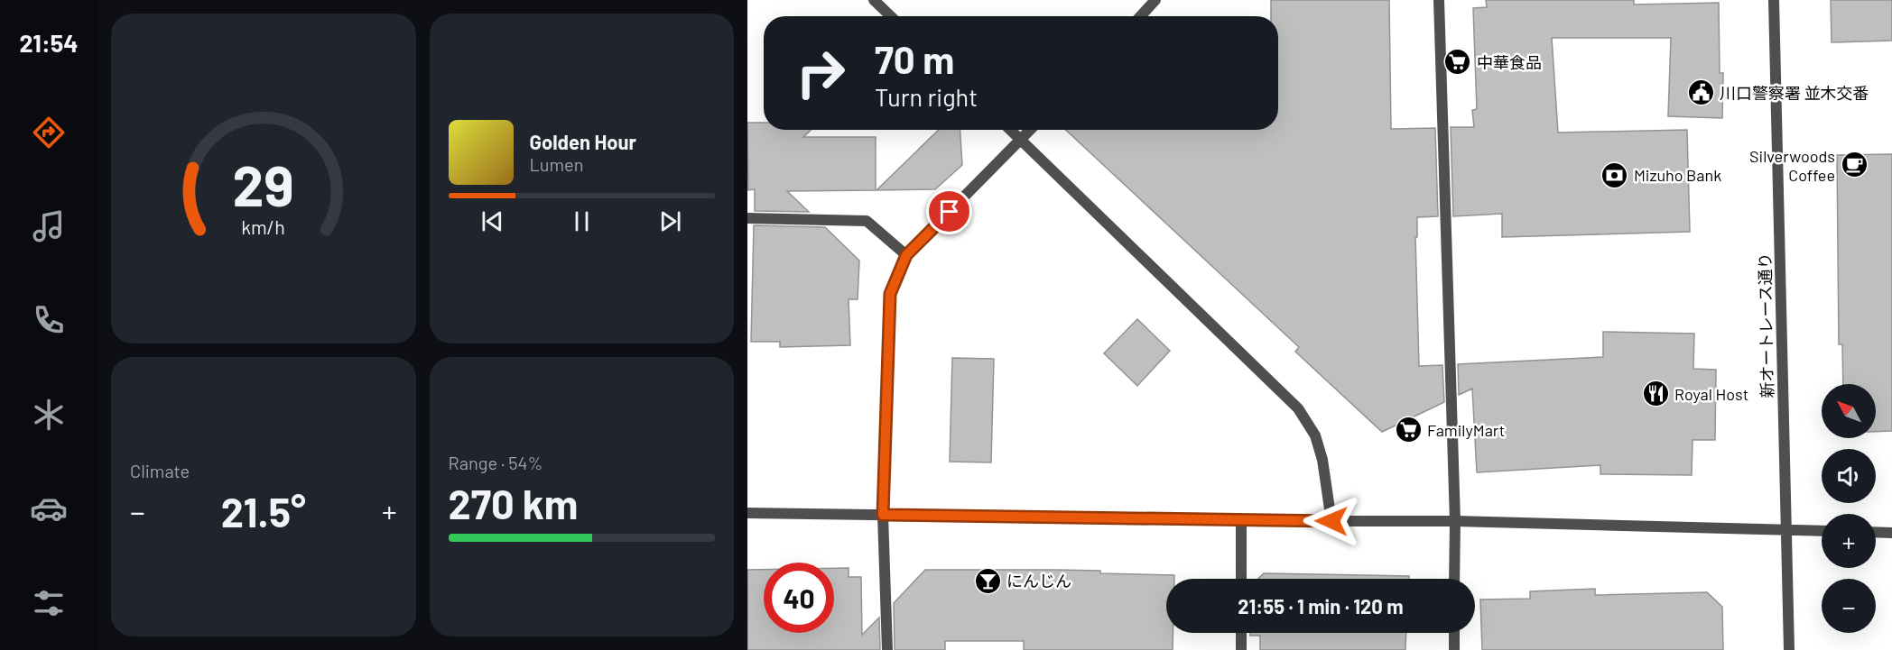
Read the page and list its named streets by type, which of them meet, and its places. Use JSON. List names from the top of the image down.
{
  "streets": {
    "street": ["新オートレース通り"]
  },
  "places": {
    "supermarket": ["中華食品", "FamilyMart"],
    "public building": ["川口警察署 並木交番"],
    "cafe": ["Silverwoods Coffee"],
    "bank": ["Mizuho Bank"],
    "restaurant": ["Royal Host"],
    "bar": ["にんじん"]
  },
  "north": "top left",
  "page": {
    "tabs": "21:54",
    "turn": ["70 m", "Turn right"],
    "song": ["Golden Hour", "Lumen"],
    "tile": [
      "Climate",
      ["Range · 54%", "270 km"]
    ],
    "map_buttons": ["+", "−"],
    "heat": ["−", "21.5°", "+"],
    "limit": "40",
    "trip": "21:55 · 1 min · 120 m",
    "gauge": ["29", "km/h"]
  }
}
